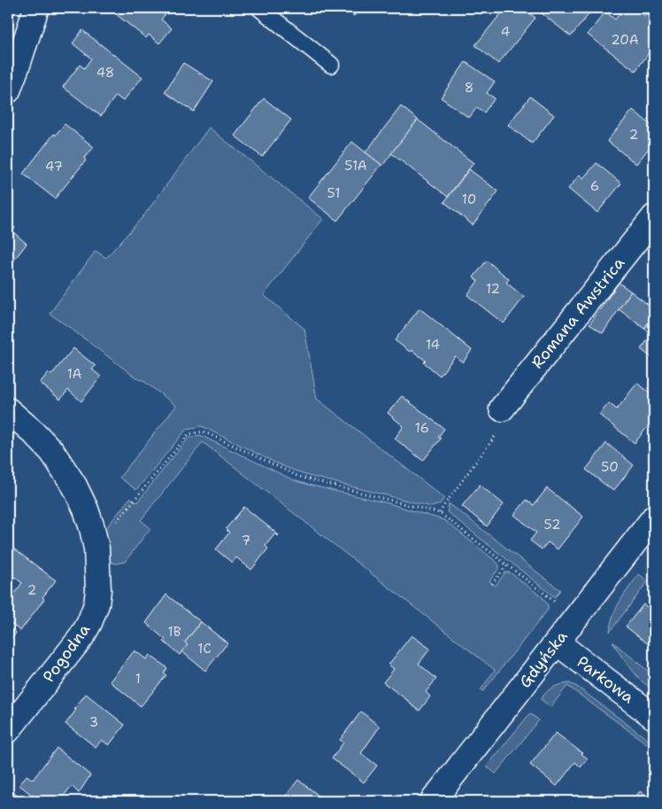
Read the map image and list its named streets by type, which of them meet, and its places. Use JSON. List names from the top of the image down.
{
  "streets": {
    "street": [
      "Romana Awstrica",
      "Pogodna",
      "Gdyńska",
      "Parkowa"
    ]
  },
  "crossings": [
    ["Gdyńska", "Parkowa"]
  ],
  "house_numbers": [
    "4",
    "20A",
    "48",
    "8",
    "2",
    "51A",
    "47",
    "6",
    "51",
    "10",
    "12",
    "14",
    "1A",
    "16",
    "50",
    "52",
    "7",
    "2",
    "1B",
    "1C",
    "1",
    "3"
  ]
}
